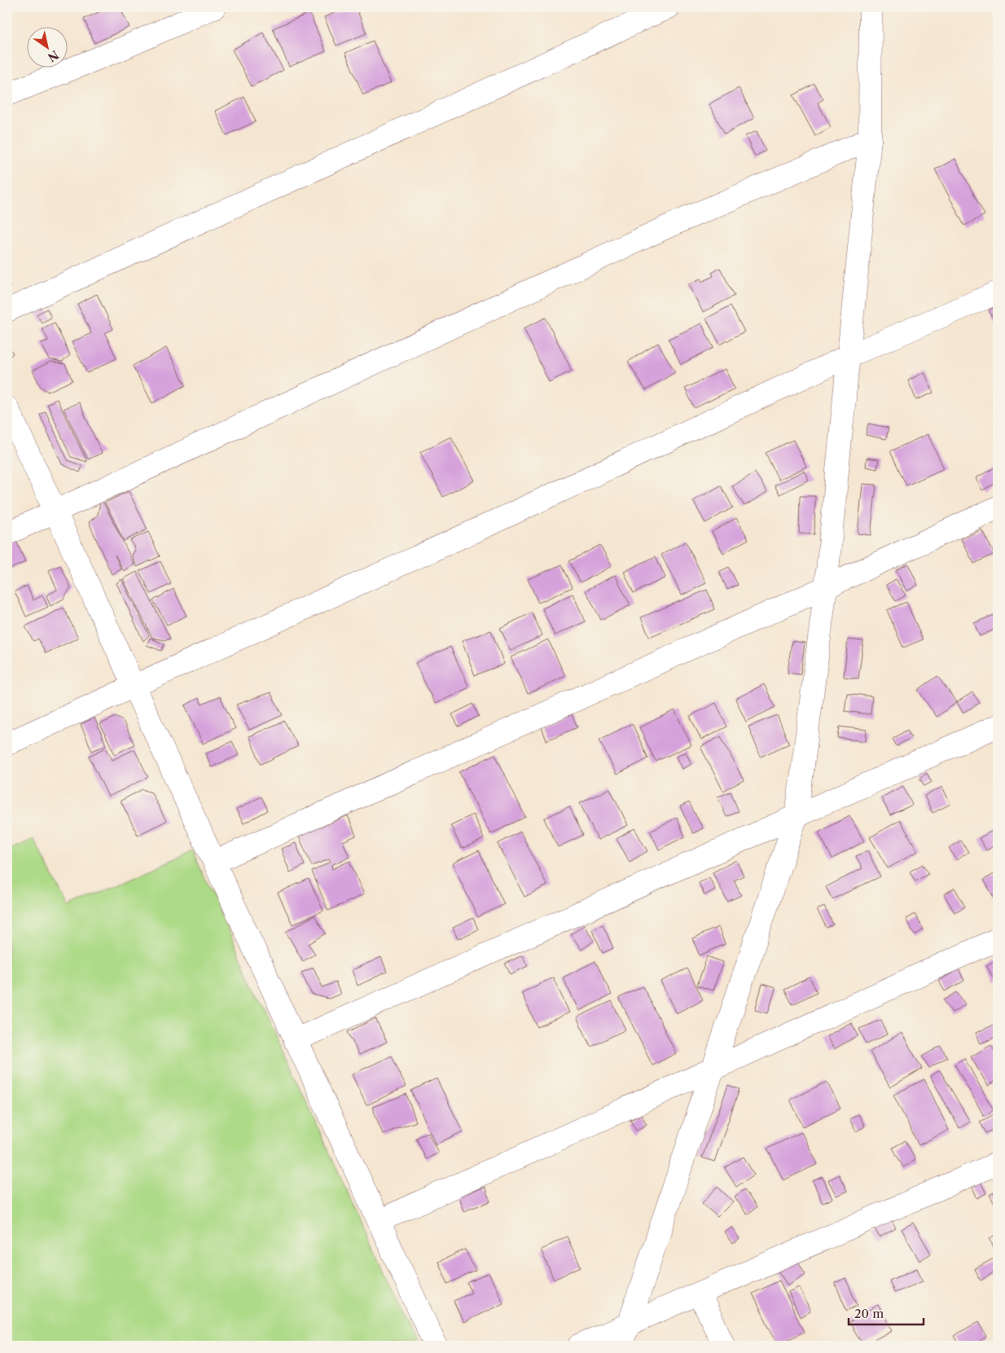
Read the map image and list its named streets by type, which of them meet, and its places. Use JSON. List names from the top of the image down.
{
  "scale_bar": "20 m",
  "north": "bottom right"
}
